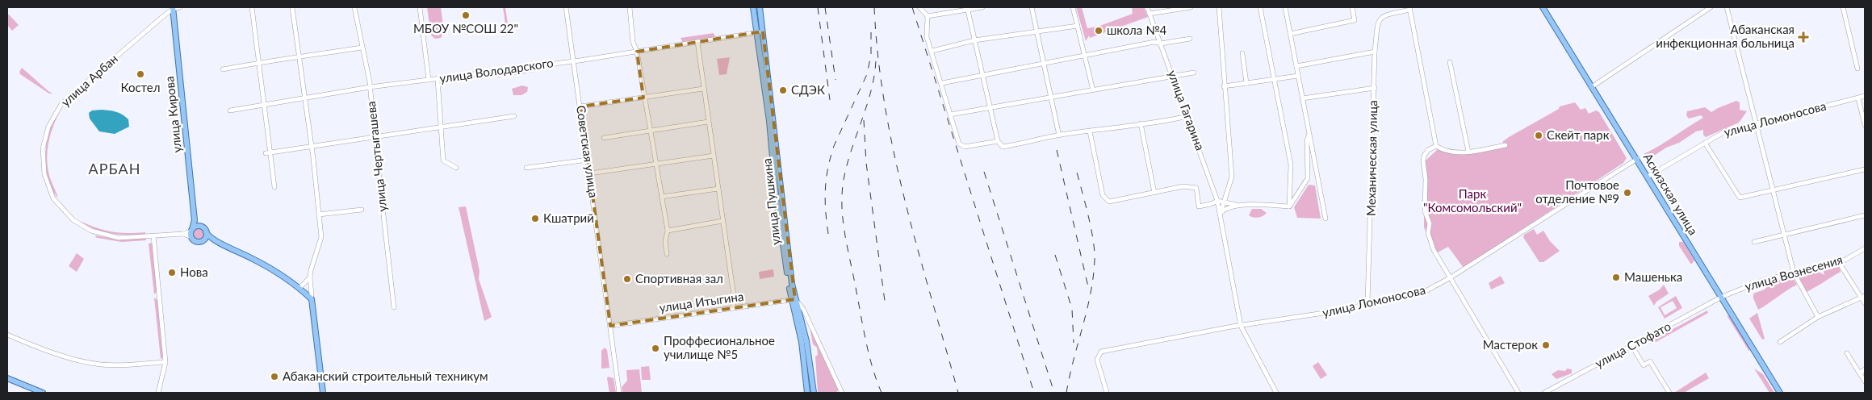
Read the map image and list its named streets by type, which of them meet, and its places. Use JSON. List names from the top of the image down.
{
  "streets": {
    "main road": ["улица Кирова", "Аскизская улица", "улица Пушкина"],
    "street": [
      "улица Володарского",
      "улица Арбан",
      "улица Гагарина",
      "улица Ломоносова",
      "Советская улица",
      "улица Чертыгашева",
      "Механическая улица",
      "улица Вознесения",
      "улица Итыгина",
      "улица Стофато"
    ]
  },
  "crossings": [
    ["улица Володарского", "Советская улица"],
    ["улица Володарского", "улица Чертыгашева"],
    ["улица Володарского", "улица Пушкина"],
    ["улица Арбан", "улица Кирова"],
    ["улица Гагарина", "улица Ломоносова"],
    ["улица Ломоносова", "Механическая улица"],
    ["улица Ломоносова", "Аскизская улица"],
    ["Советская улица", "улица Итыгина"],
    ["Аскизская улица", "улица Вознесения"],
    ["Аскизская улица", "улица Стофато"],
    ["улица Пушкина", "улица Итыгина"],
    ["улица Вознесения", "улица Стофато"]
  ],
  "districts": ["АРБАН"],
  "parks": ["Парк \"Комсомольский\""],
  "places": {
    "other": [
      "МБОУ №СОШ 22\"",
      "школа №4",
      "Костел",
      "СДЭК",
      "Скейт парк",
      "Почтовое отделение №9",
      "Кшатрий",
      "Нова",
      "Машенька",
      "Спортивная зал",
      "Мастерок",
      "Проффесиональное училище №5",
      "Абаканский строительный техникум"
    ],
    "health": ["Абаканская инфекционная больница"]
  }
}
